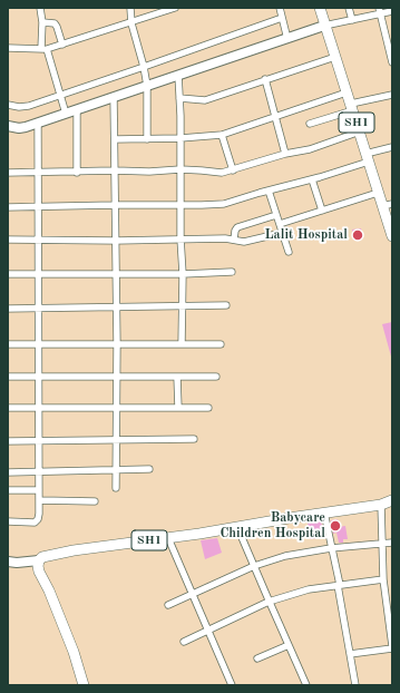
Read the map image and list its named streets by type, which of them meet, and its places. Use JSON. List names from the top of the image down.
{
  "streets": {
    "main road": ["SH1"]
  },
  "places": ["Lalit Hospital", "Babycare Children Hospital"]
}
